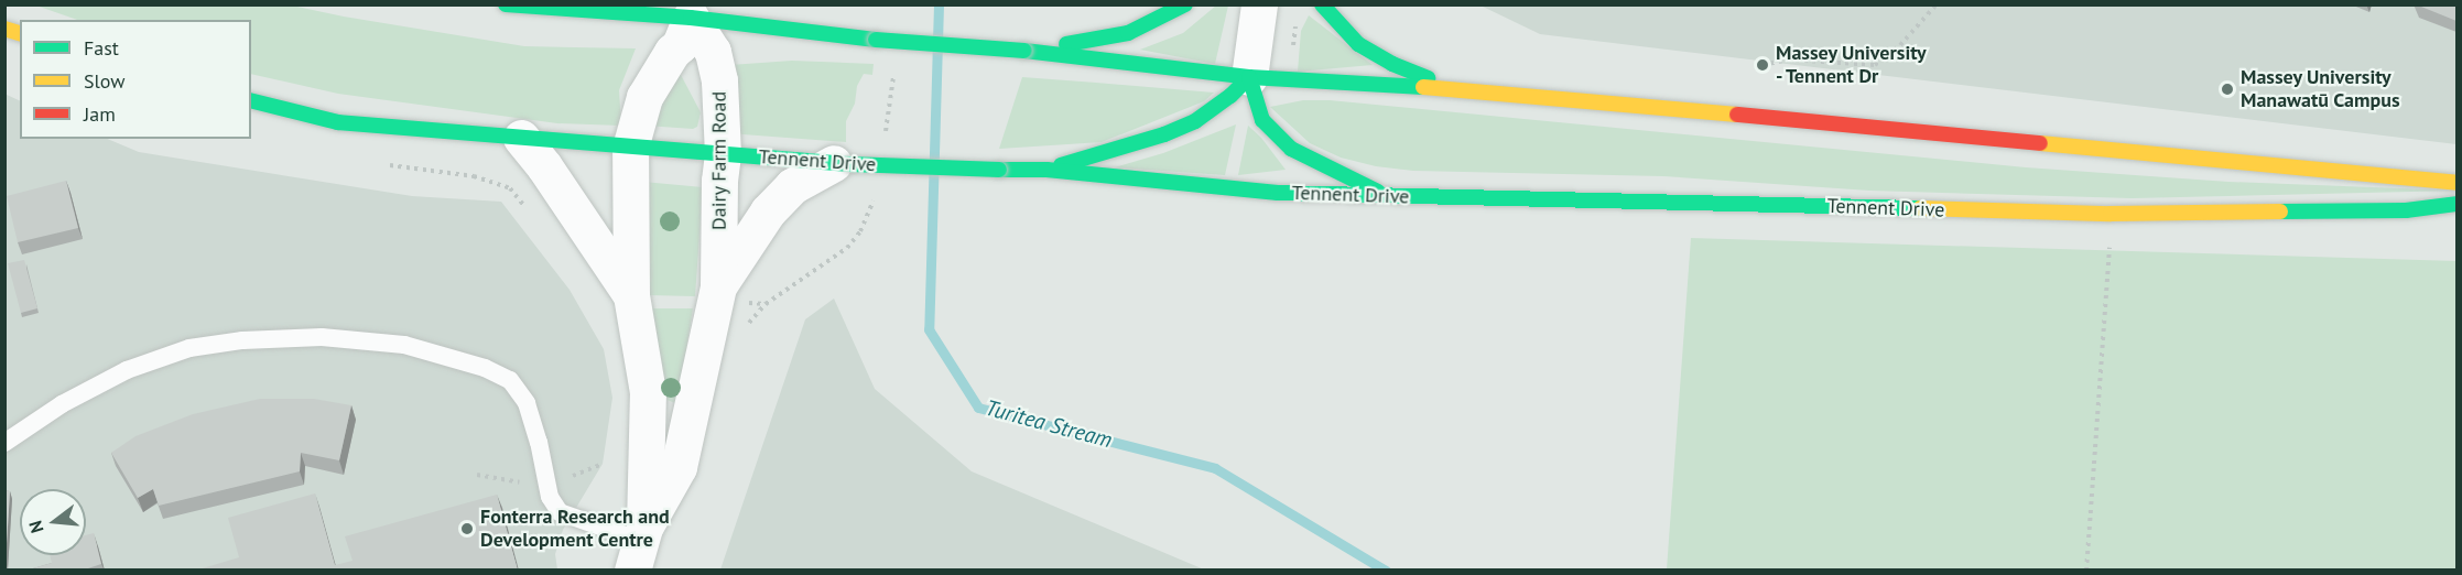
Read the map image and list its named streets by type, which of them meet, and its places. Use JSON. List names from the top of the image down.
{
  "streets": {
    "main road": ["Tennent Drive"],
    "street": ["Dairy Farm Road"]
  },
  "crossings": [
    ["Dairy Farm Road", "Tennent Drive"]
  ],
  "water": ["Turitea Stream"],
  "places": ["Massey University - Tennent Dr", "Massey University Manawatū Campus", "Fonterra Research and Development Centre"],
  "legend": ["Fast", "Slow", "Jam"],
  "north": "left"
}
